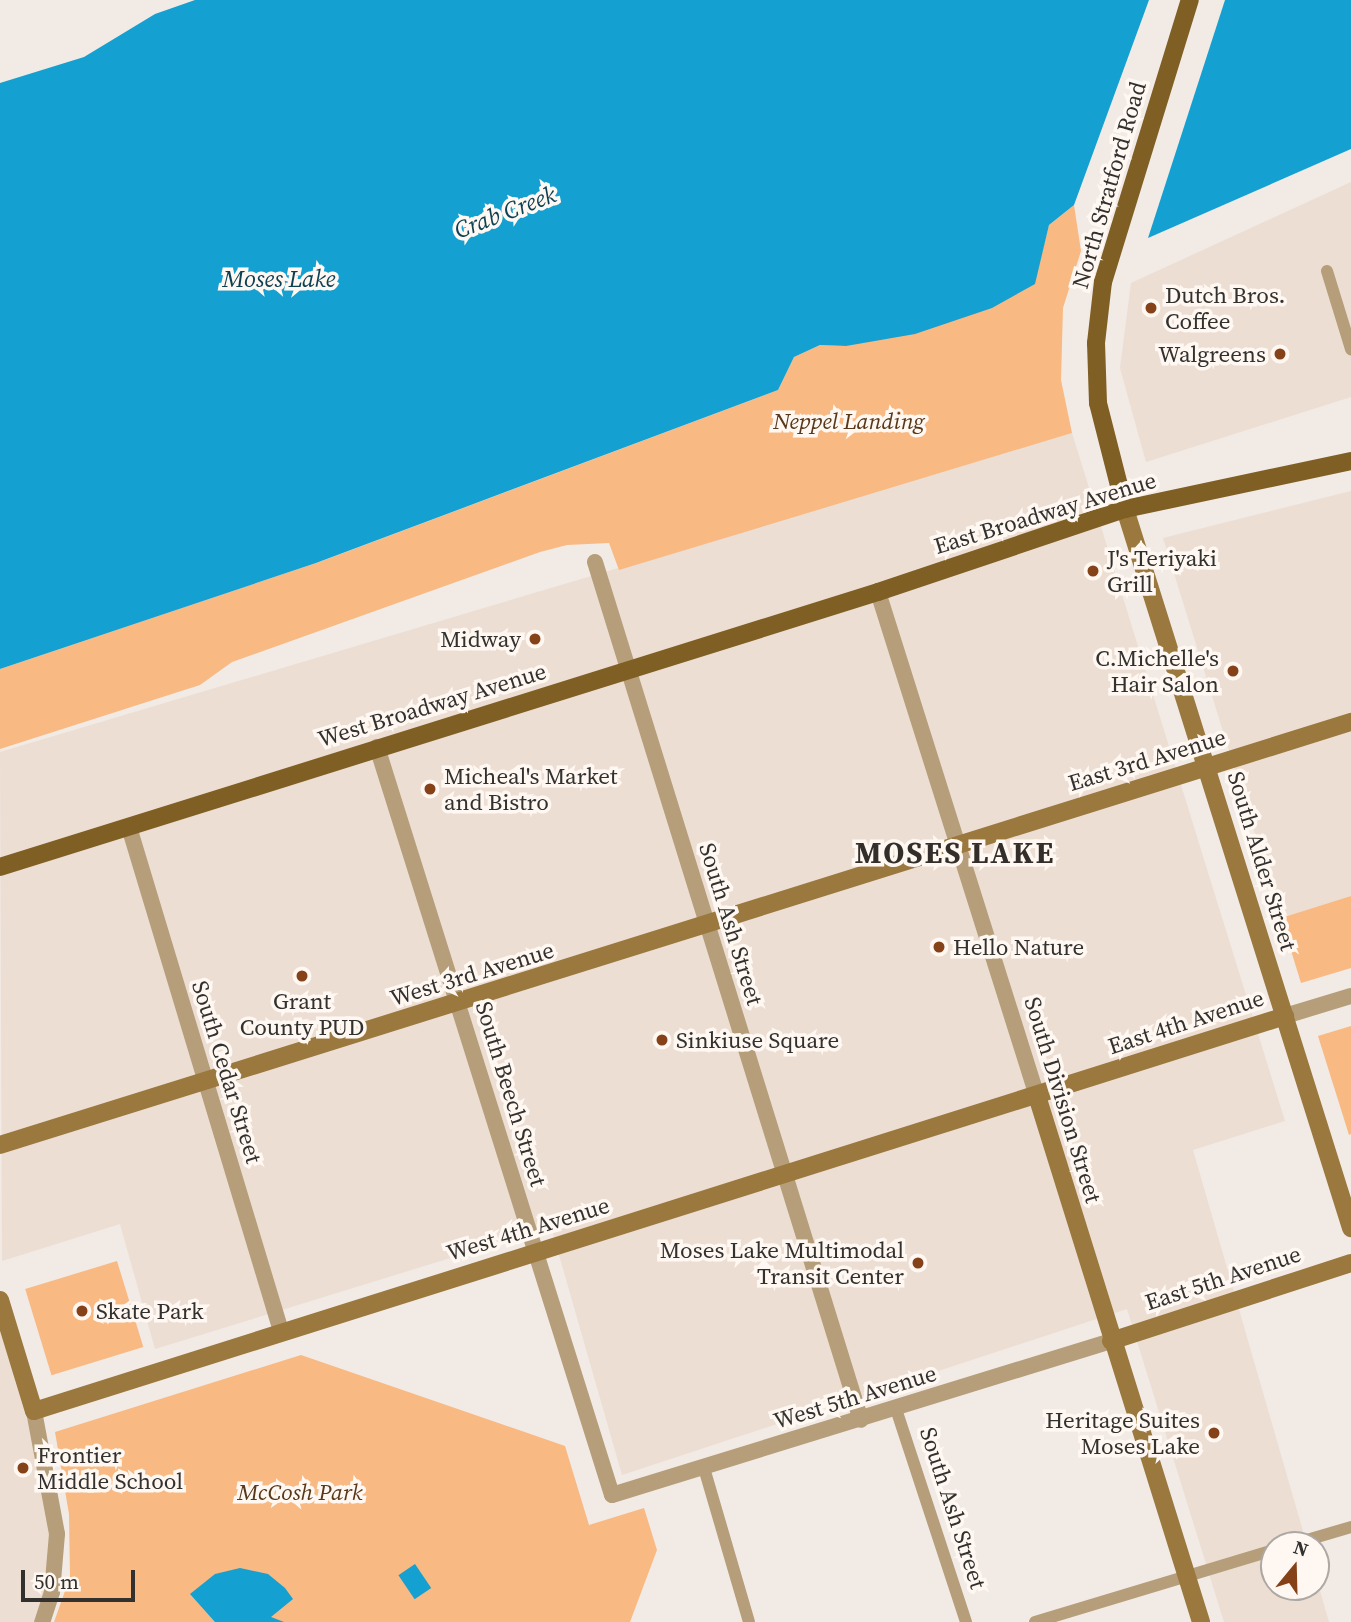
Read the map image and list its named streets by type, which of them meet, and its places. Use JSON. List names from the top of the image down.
{
  "streets": {
    "main road": [
      "North Stratford Road",
      "East Broadway Avenue",
      "West Broadway Avenue",
      "East 3rd Avenue",
      "South Alder Street",
      "West 3rd Avenue",
      "East 4th Avenue",
      "South Division Street",
      "West 4th Avenue",
      "East 5th Avenue"
    ],
    "street": [
      "South Ash Street",
      "South Cedar Street",
      "South Beech Street",
      "West 5th Avenue"
    ]
  },
  "crossings": [
    ["North Stratford Road", "East Broadway Avenue"],
    ["North Stratford Road", "South Alder Street"],
    ["East Broadway Avenue", "West Broadway Avenue"],
    ["East Broadway Avenue", "South Alder Street"],
    ["East Broadway Avenue", "South Division Street"],
    ["West Broadway Avenue", "South Ash Street"],
    ["West Broadway Avenue", "South Cedar Street"],
    ["West Broadway Avenue", "South Beech Street"],
    ["West Broadway Avenue", "South Division Street"],
    ["East 3rd Avenue", "South Alder Street"],
    ["East 3rd Avenue", "West 3rd Avenue"],
    ["East 3rd Avenue", "South Division Street"],
    ["South Alder Street", "East 4th Avenue"],
    ["South Ash Street", "West 3rd Avenue"],
    ["South Ash Street", "West 4th Avenue"],
    ["South Ash Street", "West 5th Avenue"],
    ["West 3rd Avenue", "South Cedar Street"],
    ["West 3rd Avenue", "South Beech Street"],
    ["West 3rd Avenue", "South Division Street"],
    ["East 4th Avenue", "South Division Street"],
    ["East 4th Avenue", "West 4th Avenue"],
    ["South Cedar Street", "West 4th Avenue"],
    ["South Beech Street", "West 4th Avenue"],
    ["South Beech Street", "West 5th Avenue"],
    ["South Division Street", "West 4th Avenue"],
    ["South Division Street", "East 5th Avenue"],
    ["South Division Street", "West 5th Avenue"],
    ["East 5th Avenue", "West 5th Avenue"]
  ],
  "districts": ["MOSES LAKE"],
  "water": ["Crab Creek", "Moses Lake"],
  "parks": ["Neppel Landing", "McCosh Park"],
  "places": [
    "Dutch Bros. Coffee",
    "Walgreens",
    "J's Teriyaki Grill",
    "Midway",
    "C.Michelle's Hair Salon",
    "Micheal's Market and Bistro",
    "Hello Nature",
    "Grant County PUD",
    "Sinkiuse Square",
    "Moses Lake Multimodal Transit Center",
    "Skate Park",
    "Heritage Suites Moses Lake",
    "Frontier Middle School"
  ],
  "scale_bar": "50 m",
  "north": "top"
}
